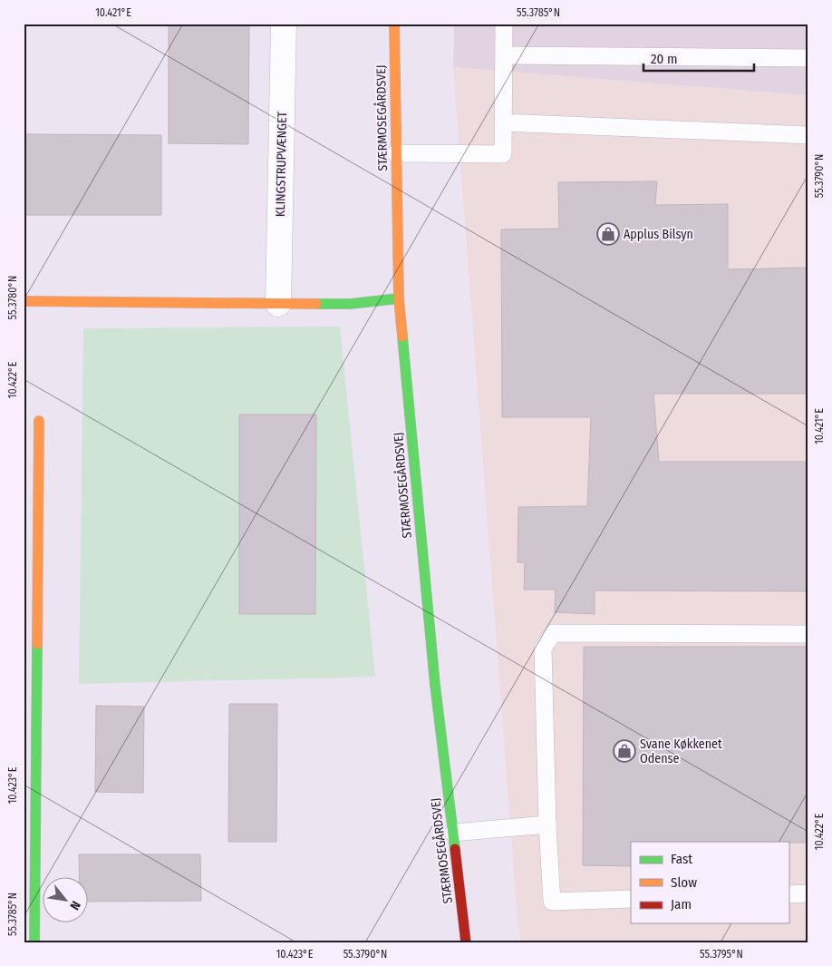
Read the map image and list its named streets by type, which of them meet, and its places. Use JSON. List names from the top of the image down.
{
  "streets": {
    "street": ["STÆRMOSEGÅRDSVEJ", "KLINGSTRUPVÆNGET"]
  },
  "places": {
    "shop": ["Applus Bilsyn", "Svane Køkkenet Odense"]
  },
  "legend": ["Fast", "Slow", "Jam"],
  "scale_bar": "20 m",
  "north": "bottom right",
  "coordinates": [
    "10.421°E",
    "55.3785°N",
    "55.3790°N",
    "55.3780°N",
    "10.422°E",
    "10.423°E",
    "55.3795°N"
  ]
}
